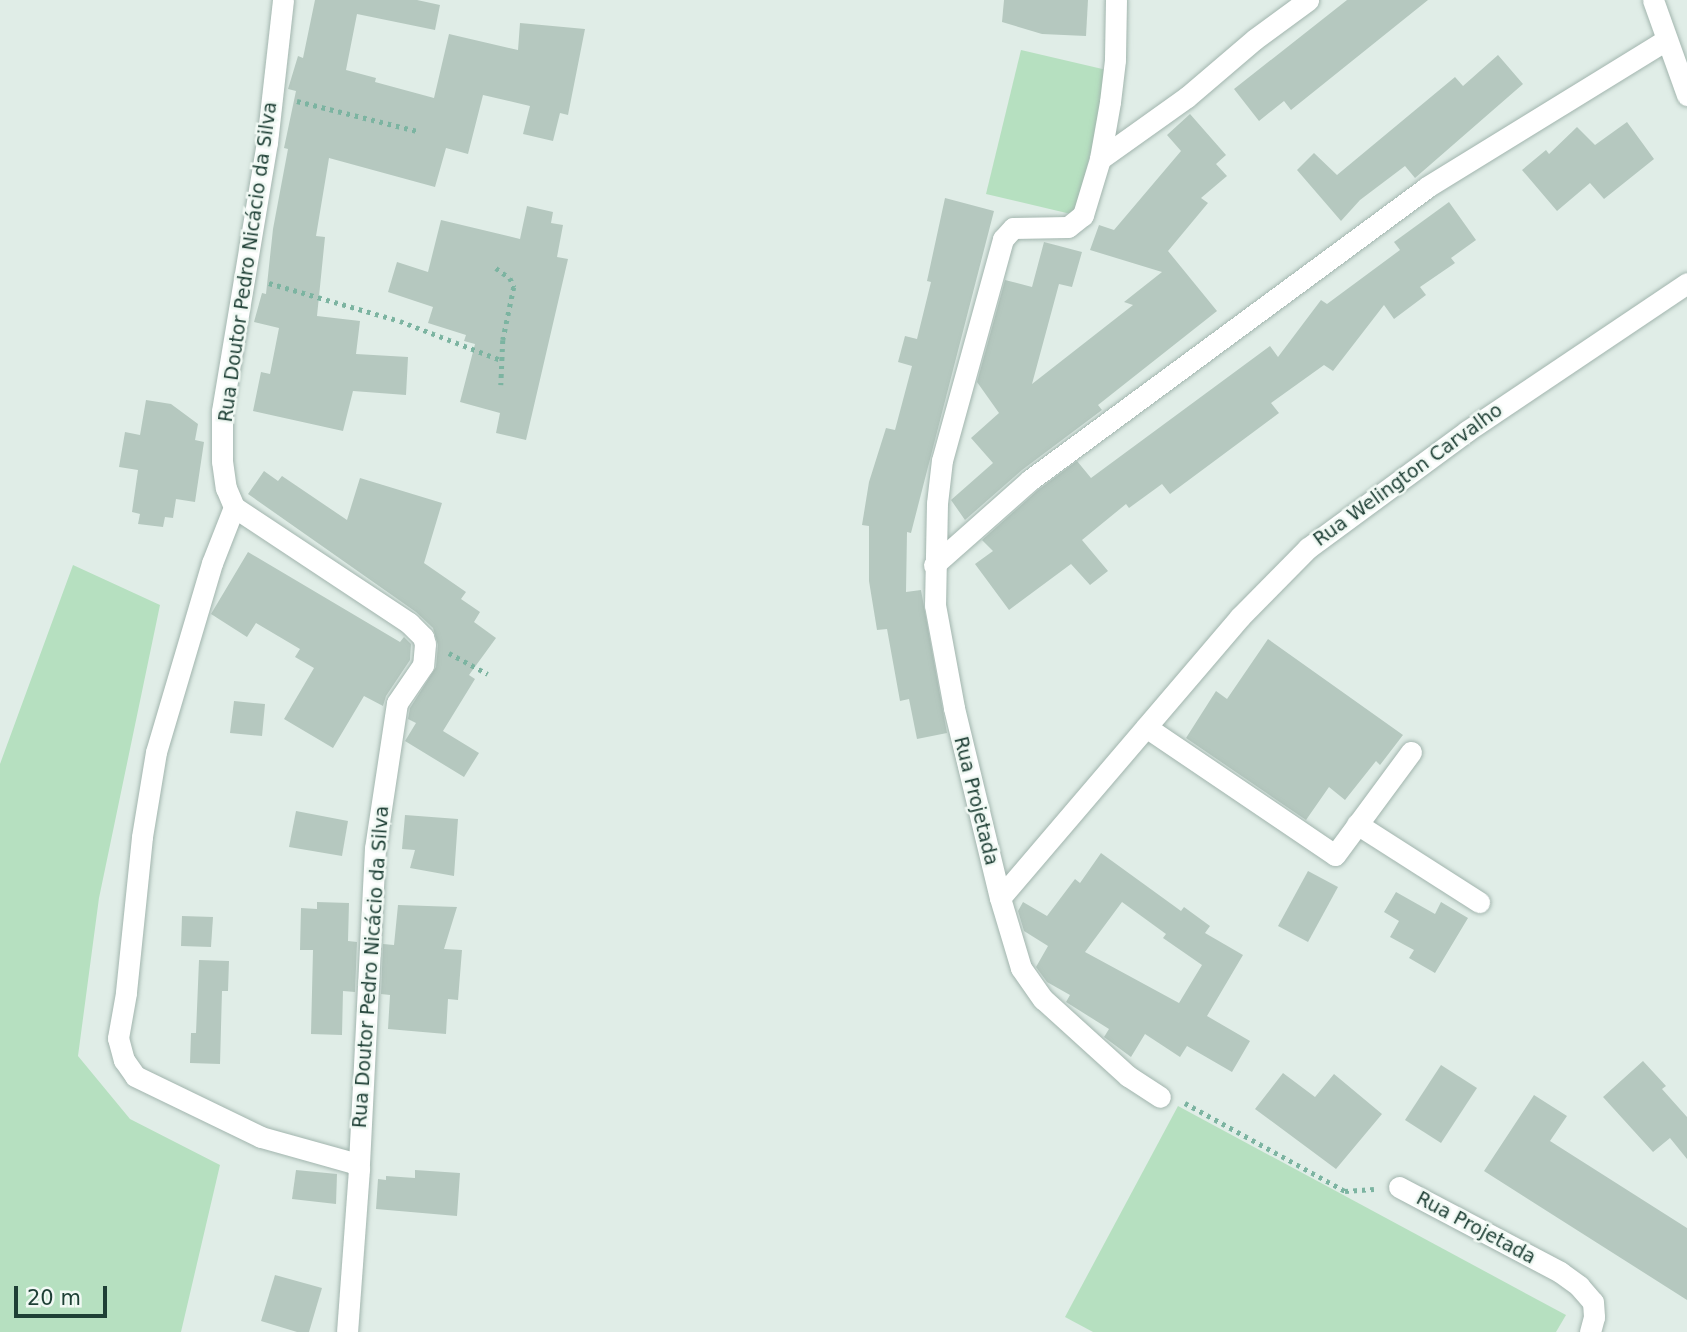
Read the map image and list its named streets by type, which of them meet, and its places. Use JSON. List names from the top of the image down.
{
  "streets": {
    "street": ["Rua Doutor Pedro Nicácio da Silva", "Rua Welington Carvalho", "Rua Projetada"]
  },
  "crossings": [
    ["Rua Welington Carvalho", "Rua Projetada"]
  ],
  "scale_bar": "20 m"
}
